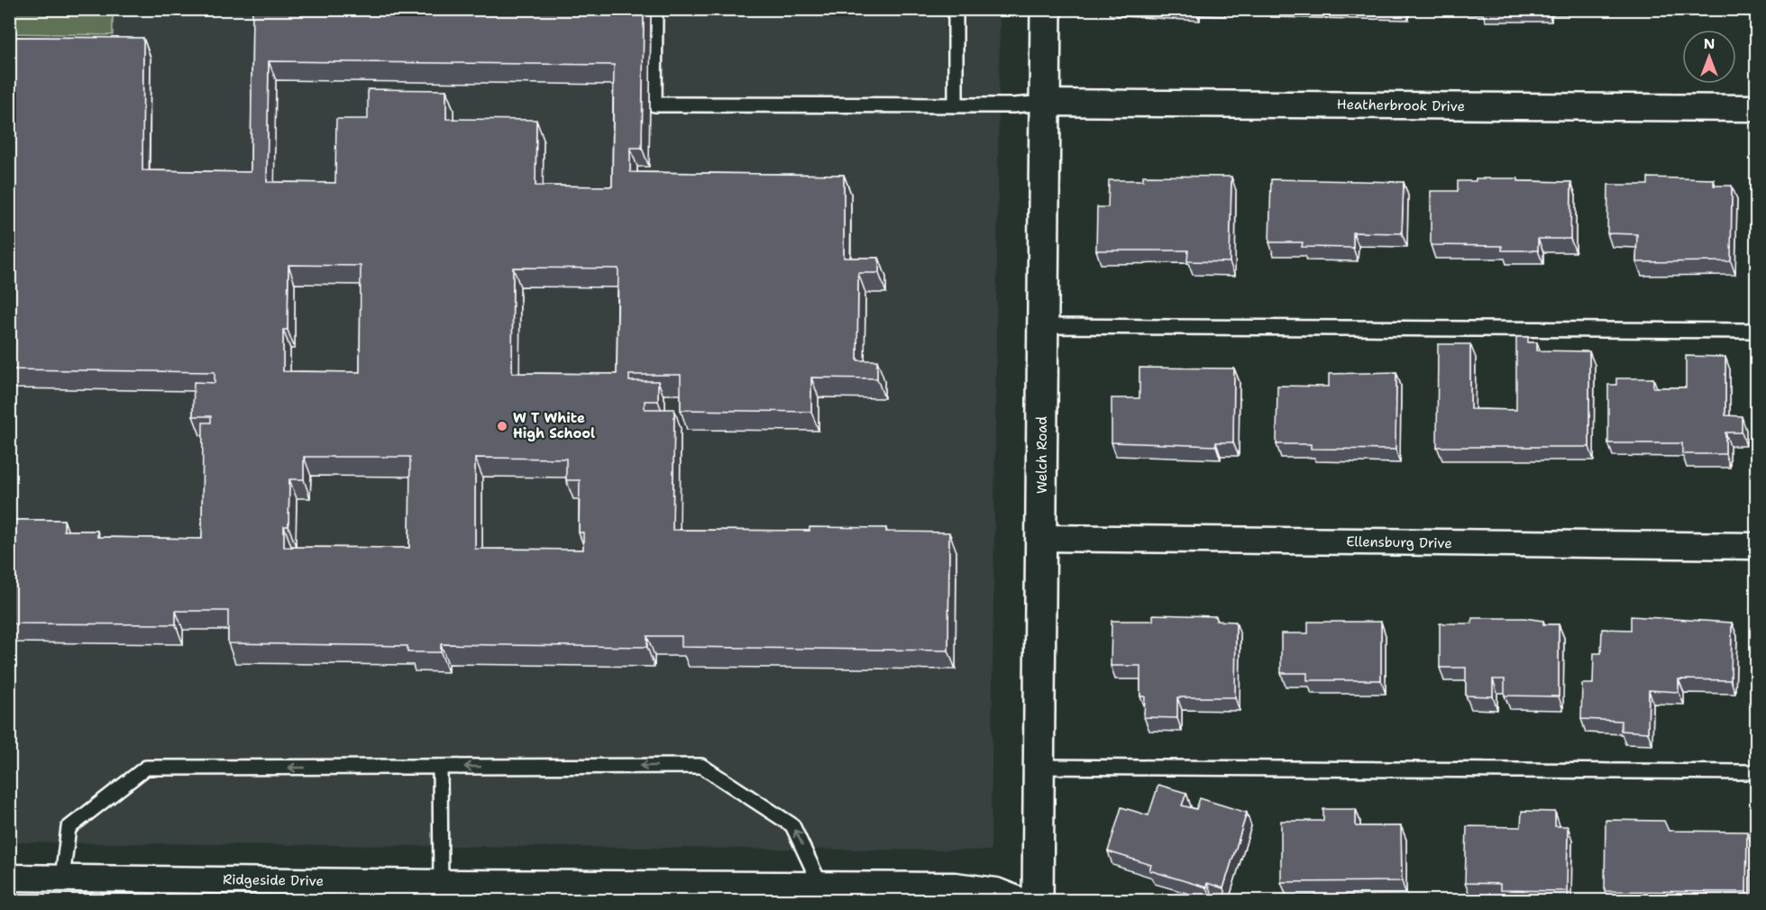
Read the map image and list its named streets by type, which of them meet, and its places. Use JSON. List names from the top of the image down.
{
  "streets": {
    "street": [
      "Heatherbrook Drive",
      "Welch Road",
      "Ellensburg Drive",
      "Ridgeside Drive"
    ]
  },
  "crossings": [
    ["Heatherbrook Drive", "Welch Road"],
    ["Welch Road", "Ellensburg Drive"]
  ],
  "places": ["W T White High School"],
  "north": "top"
}
